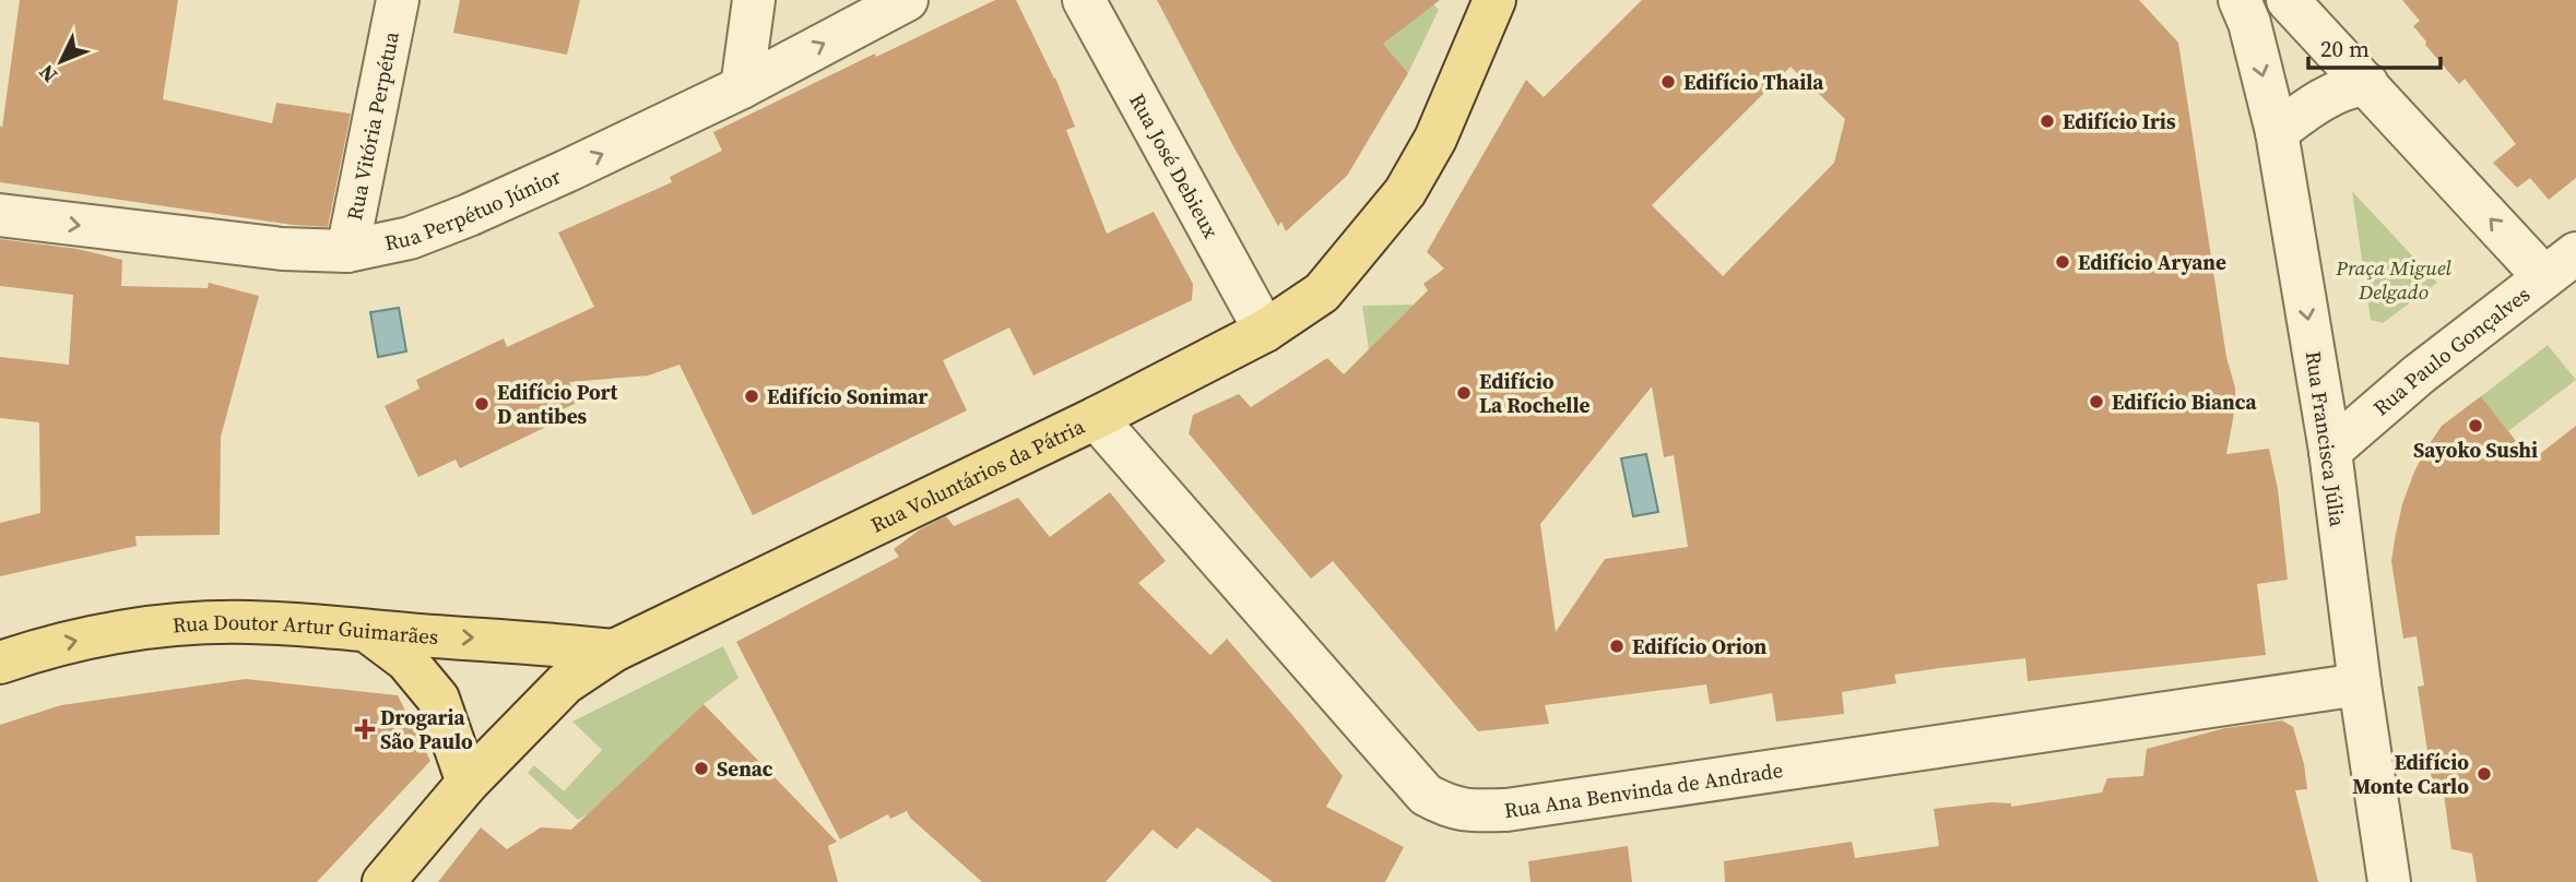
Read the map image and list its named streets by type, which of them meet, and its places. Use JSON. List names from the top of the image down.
{
  "streets": {
    "main road": ["Rua Voluntários da Pátria", "Rua Doutor Artur Guimarães"],
    "street": [
      "Rua Vitória Perpétua",
      "Rua José Debieux",
      "Rua Perpétuo Júnior",
      "Rua Paulo Gonçalves",
      "Rua Francisca Júlia",
      "Rua Ana Benvinda de Andrade"
    ]
  },
  "crossings": [
    ["Rua Vitória Perpétua", "Rua Perpétuo Júnior"],
    ["Rua José Debieux", "Rua Voluntários da Pátria"],
    ["Rua Paulo Gonçalves", "Rua Francisca Júlia"],
    ["Rua Francisca Júlia", "Rua Ana Benvinda de Andrade"],
    ["Rua Voluntários da Pátria", "Rua Doutor Artur Guimarães"],
    ["Rua Voluntários da Pátria", "Rua Ana Benvinda de Andrade"]
  ],
  "one_way": ["Rua Perpétuo Júnior", "Rua Francisca Júlia", "Rua Doutor Artur Guimarães"],
  "parks": ["Praça Miguel Delgado"],
  "places": {
    "other": [
      "Edifício Thaila",
      "Edifício Iris",
      "Edifício Aryane",
      "Edifício La Rochelle",
      "Edifício Sonimar",
      "Edifício Bianca",
      "Edifício Port D antibes",
      "Sayoko Sushi",
      "Edifício Orion",
      "Senac",
      "Edifício Monte Carlo"
    ],
    "health": ["Drogaria São Paulo"]
  },
  "scale_bar": "20 m",
  "north": "bottom left"
}
